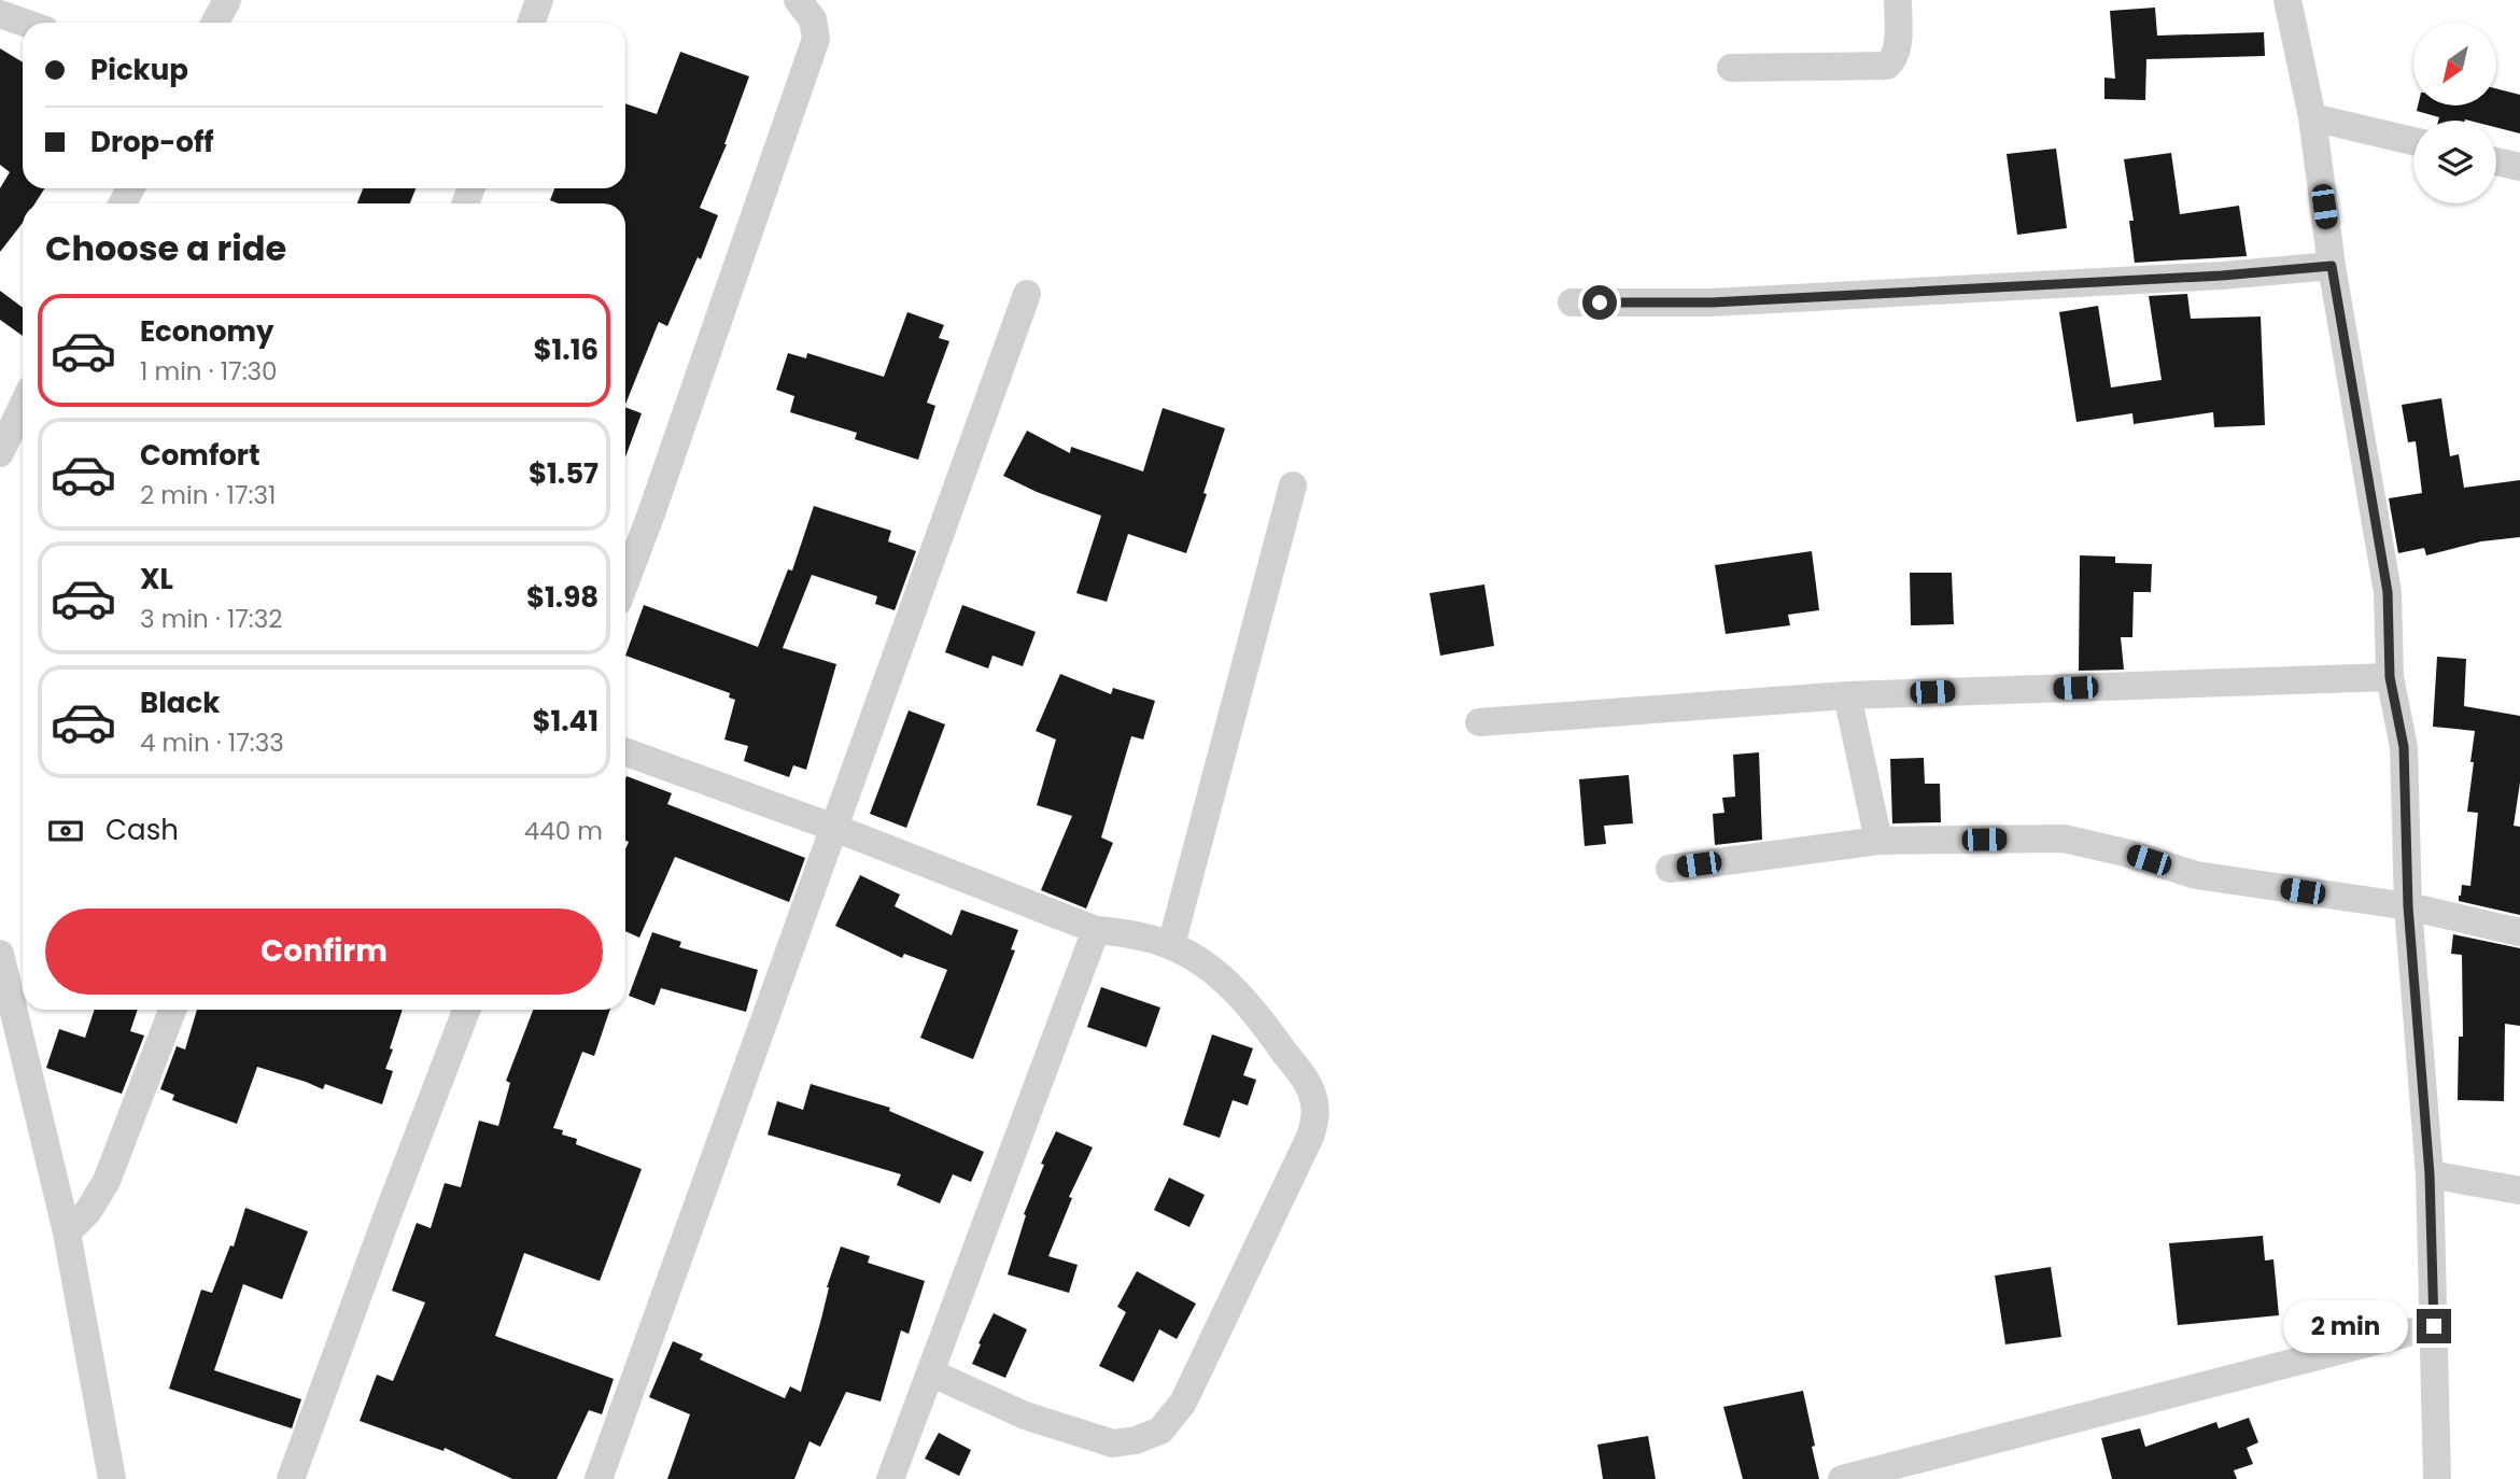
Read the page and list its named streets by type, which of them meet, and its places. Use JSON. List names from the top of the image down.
{
  "north": "bottom left",
  "page": {
    "banner": ["Pickup", "Drop-off"],
    "heading": "Choose a ride",
    "list": [
      {
        "name": "Economy",
        "note": "1 min · 17:30",
        "value": "$1.16"
      },
      {
        "name": "Comfort",
        "note": "2 min · 17:31",
        "value": "$1.57"
      },
      {
        "name": "XL",
        "note": "3 min · 17:32",
        "value": "$1.98"
      },
      {
        "name": "Black",
        "note": "4 min · 17:33",
        "value": "$1.41"
      }
    ],
    "pay": ["Cash", "440 m"],
    "buttons": "Confirm",
    "bubble": "2 min"
  }
}
